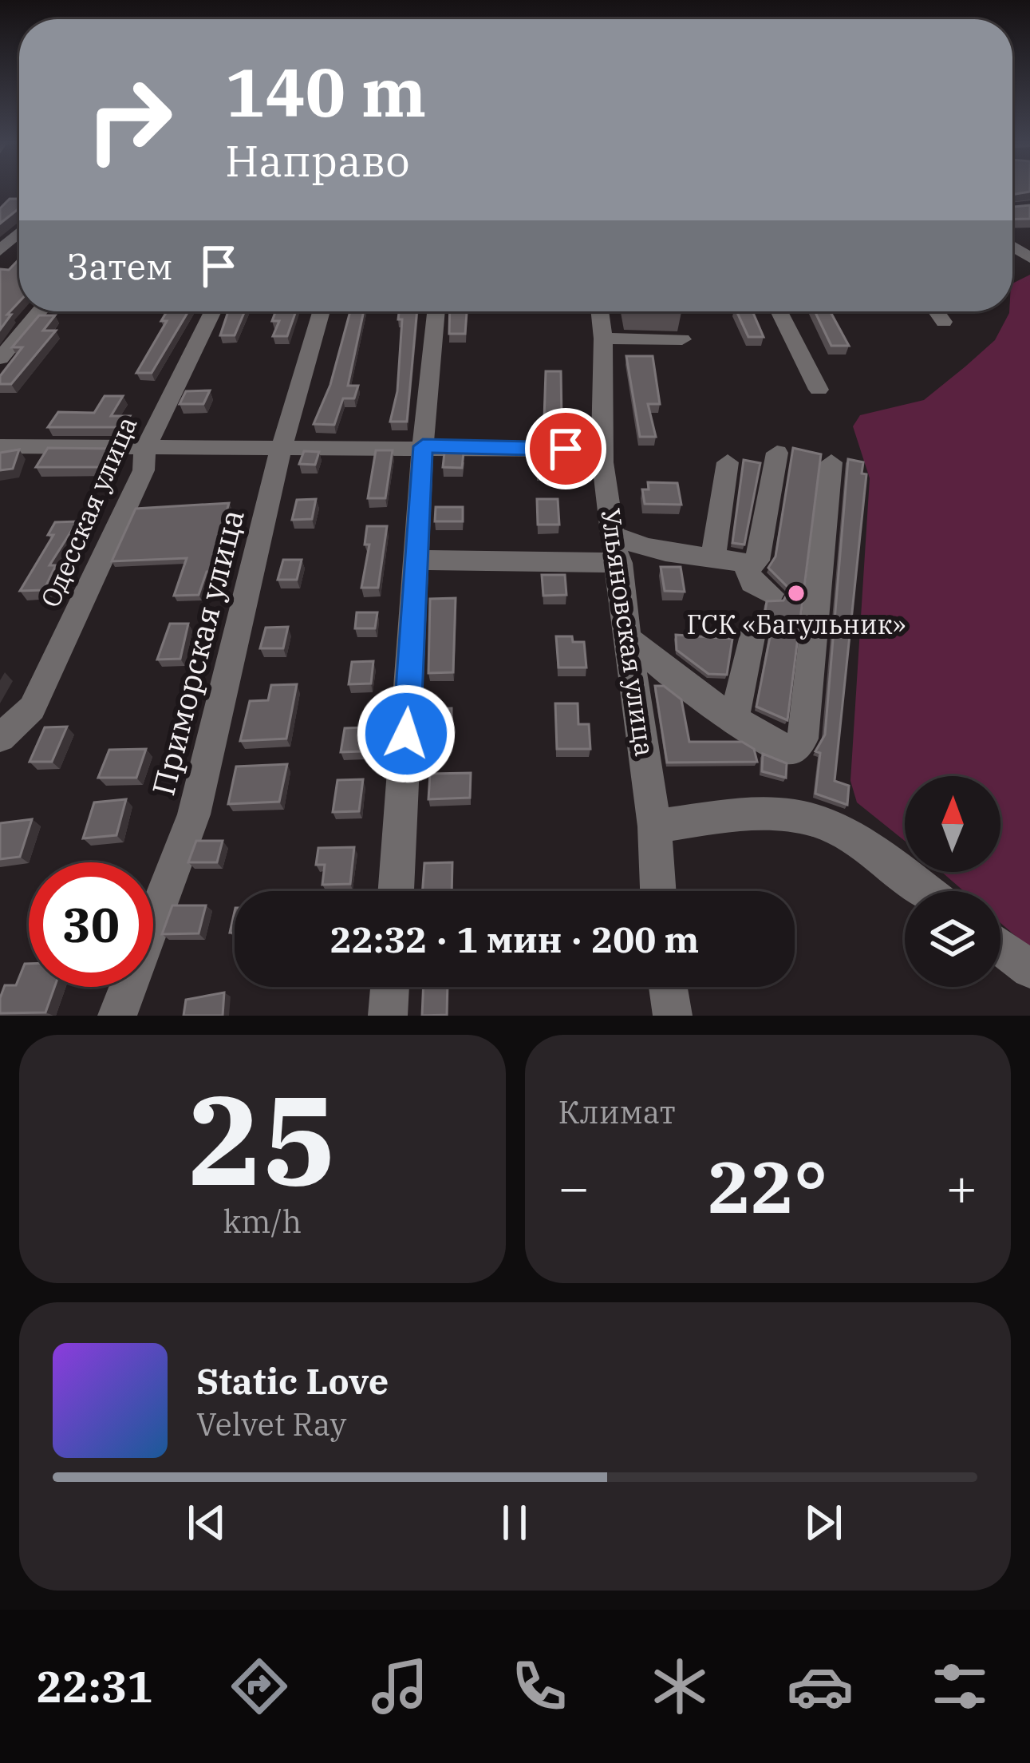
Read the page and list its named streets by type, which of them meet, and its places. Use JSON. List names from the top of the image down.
{
  "streets": {
    "street": ["Одесская улица", "Ульяновская улица", "Приморская улица"]
  },
  "places": ["ГСК «Багульник»"],
  "north": "top",
  "page": {
    "turn": ["140 m", "Направо"],
    "then": "Затем",
    "limit": "30",
    "trip": "22:32 · 1 мин · 200 m",
    "tile": [
      ["25", "km/h"],
      "Климат"
    ],
    "heat": ["−", "22°", "+"],
    "song": ["Static Love", "Velvet Ray"],
    "tabs": "22:31"
  }
}
